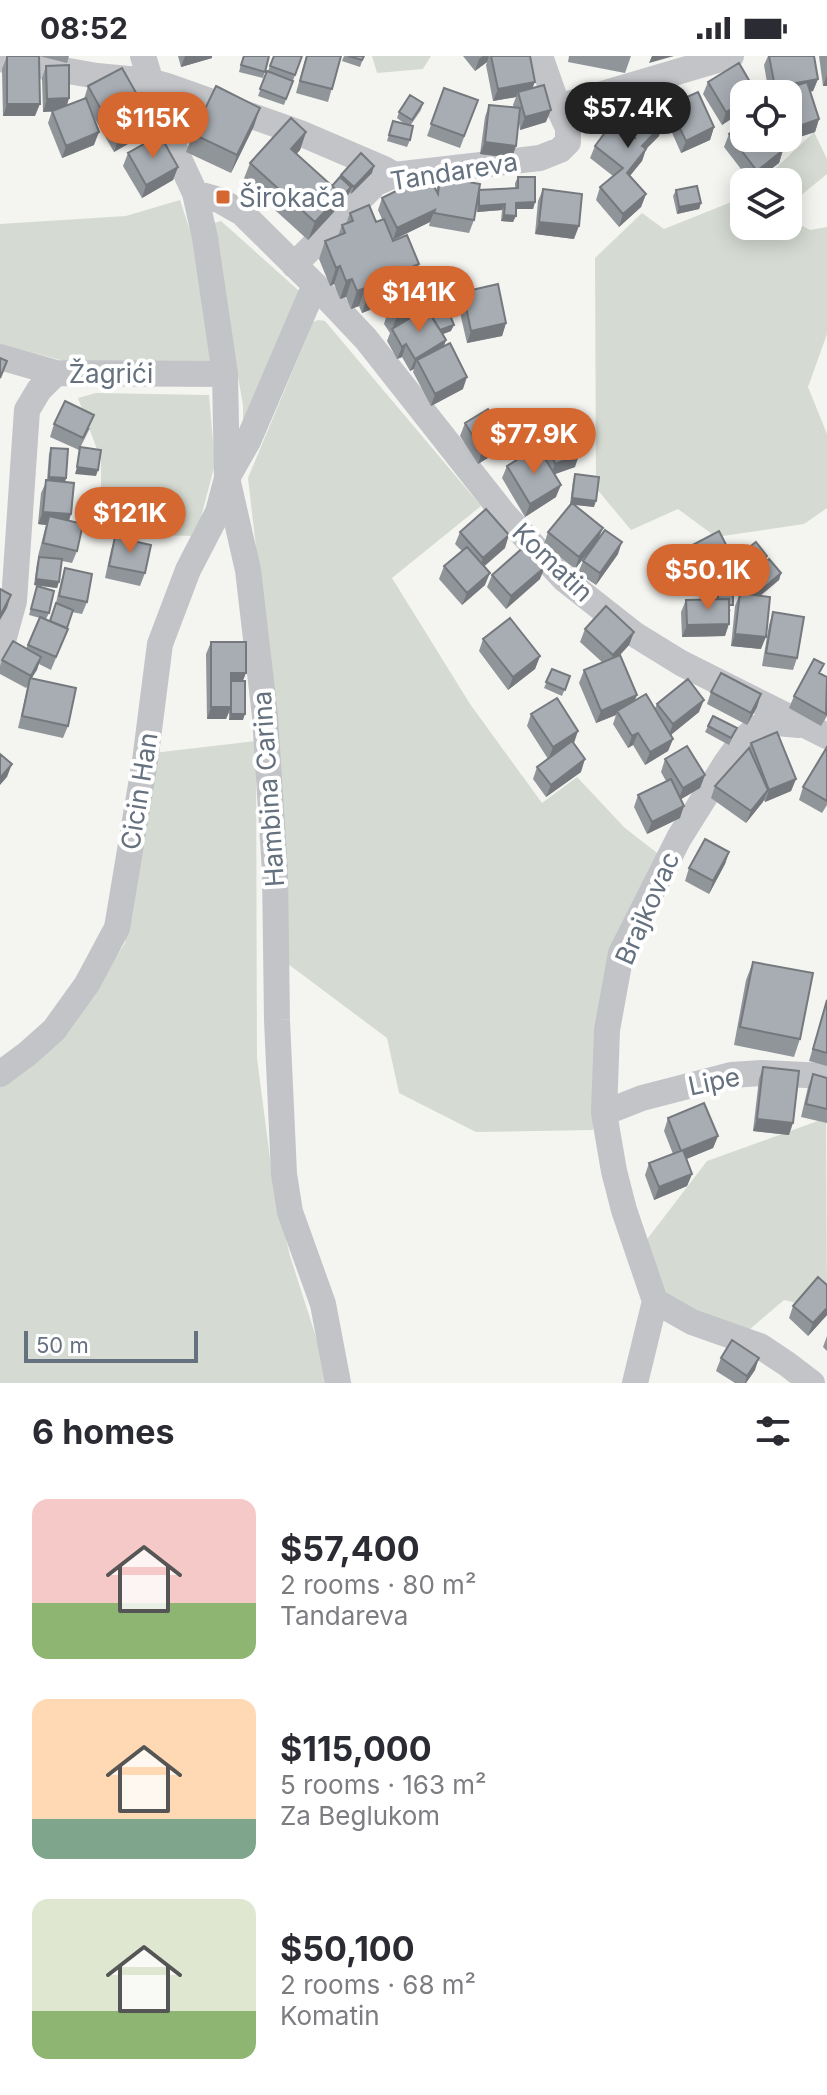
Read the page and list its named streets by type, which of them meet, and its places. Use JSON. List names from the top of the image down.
{
  "streets": {
    "street": [
      "Tandareva",
      "Žagrići",
      "Komatin",
      "Hambina Carina",
      "Cicin Han",
      "Brajkovac",
      "Lipe"
    ]
  },
  "crossings": [
    ["Tandareva", "Komatin"],
    ["Žagrići", "Hambina Carina"],
    ["Komatin", "Hambina Carina"],
    ["Komatin", "Brajkovac"],
    ["Hambina Carina", "Cicin Han"],
    ["Brajkovac", "Lipe"]
  ],
  "places": {
    "transit": ["Širokača"]
  },
  "scale_bar": "50 m",
  "page": {
    "status": "08:52",
    "price": [
      "$57.4K",
      "$115K",
      "$141K",
      "$77.9K",
      "$121K",
      "$50.1K"
    ],
    "scale": "50 m",
    "heading": "6 homes",
    "list": [
      {
        "name": "$57,400",
        "note": "2 rooms · 80 m² · Tandareva"
      },
      {
        "name": "$115,000",
        "note": "5 rooms · 163 m² · Za Beglukom"
      },
      {
        "name": "$50,100",
        "note": "2 rooms · 68 m² · Komatin"
      }
    ]
  }
}
